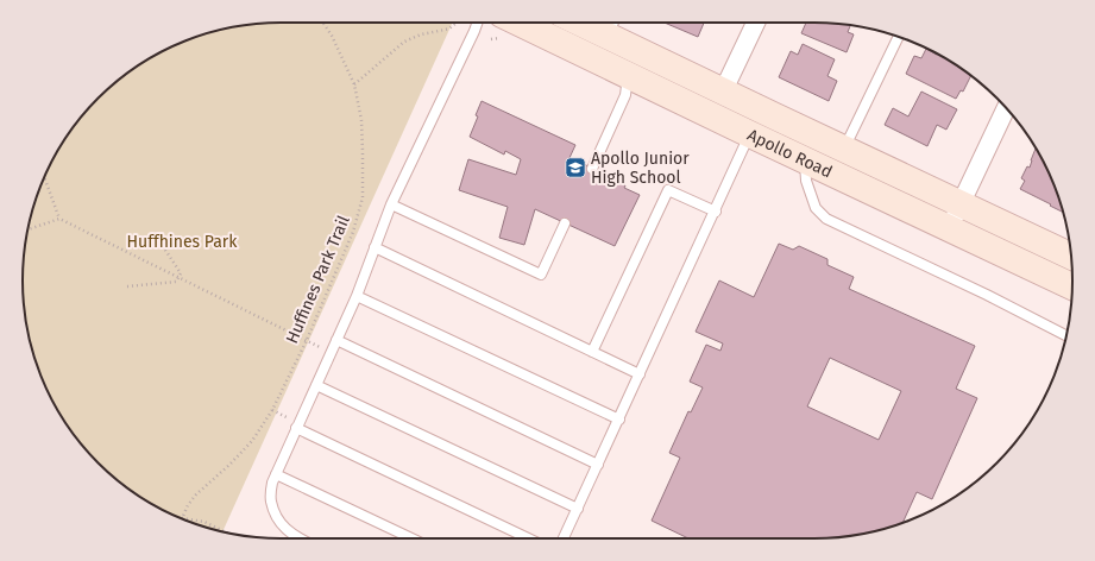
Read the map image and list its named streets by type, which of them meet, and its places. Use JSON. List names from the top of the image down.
{
  "streets": {
    "street": ["Apollo Road"],
    "path": ["Huffines Park Trail"]
  },
  "parks": ["Huffhines Park"],
  "places": {
    "school or university": ["Apollo Junior High School"]
  }
}
